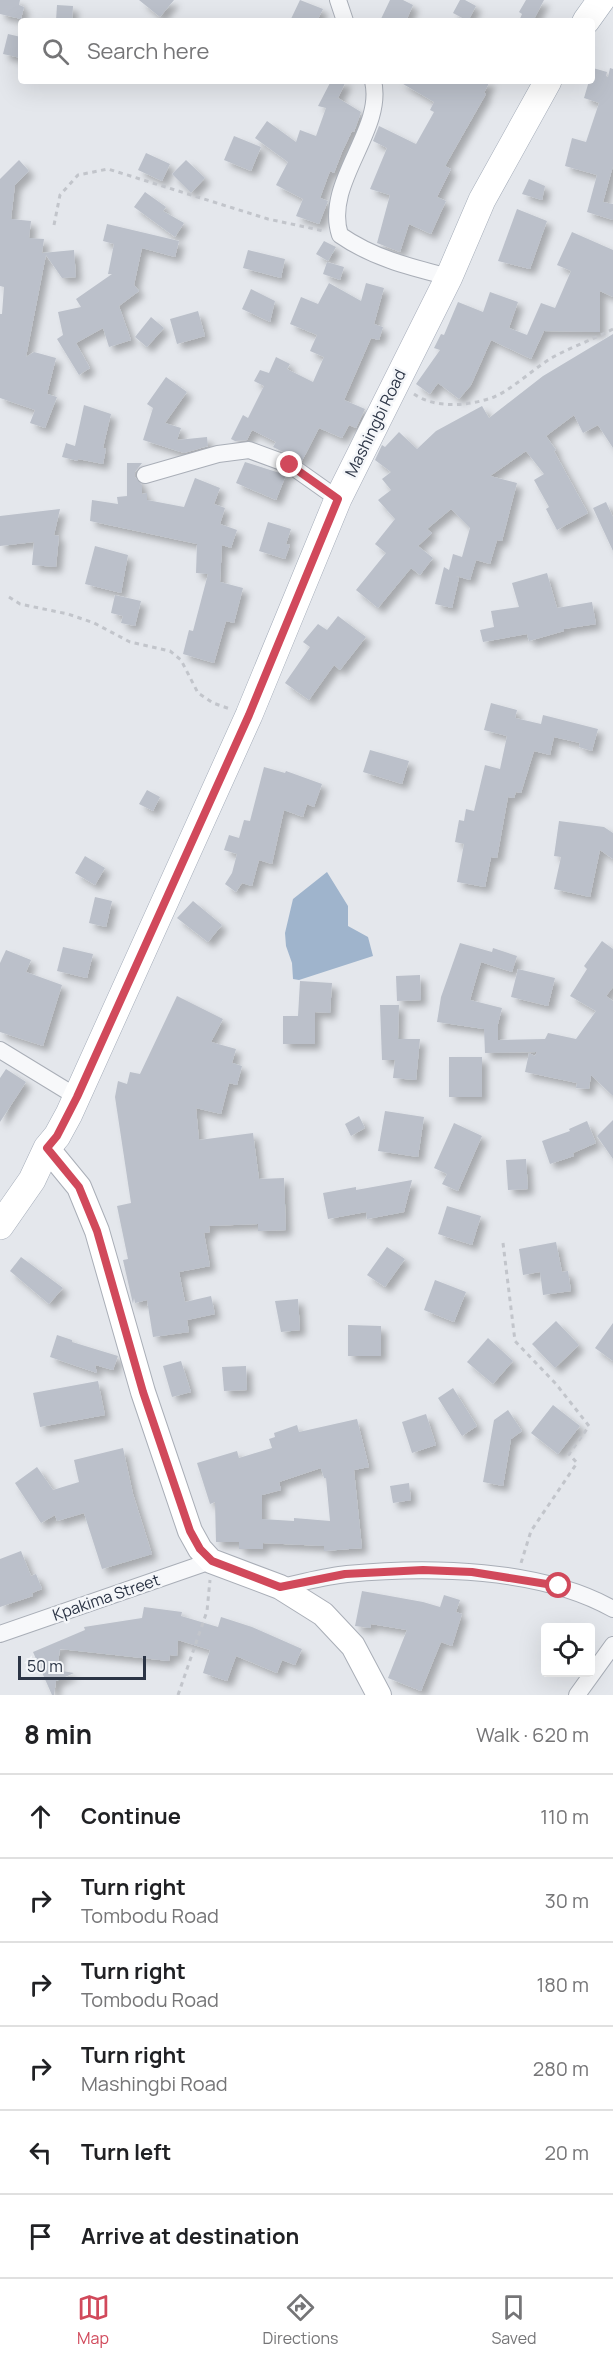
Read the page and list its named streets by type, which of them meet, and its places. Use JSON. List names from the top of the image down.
{
  "streets": {
    "main road": ["Mashingbi Road"],
    "street": ["Kpakima Street"]
  },
  "scale_bar": "50 m",
  "page": {
    "search": "Search here",
    "scale": "50 m",
    "heading": ["8 min", "Walk · 620 m"],
    "list": [
      ["Continue", "110 m"],
      ["Turn right", "Tombodu Road", "30 m"],
      ["Turn right", "Tombodu Road", "180 m"],
      ["Turn right", "Mashingbi Road", "280 m"],
      ["Turn left", "20 m"],
      "Arrive at destination"
    ],
    "nav": ["Map", "Directions", "Saved"]
  }
}
